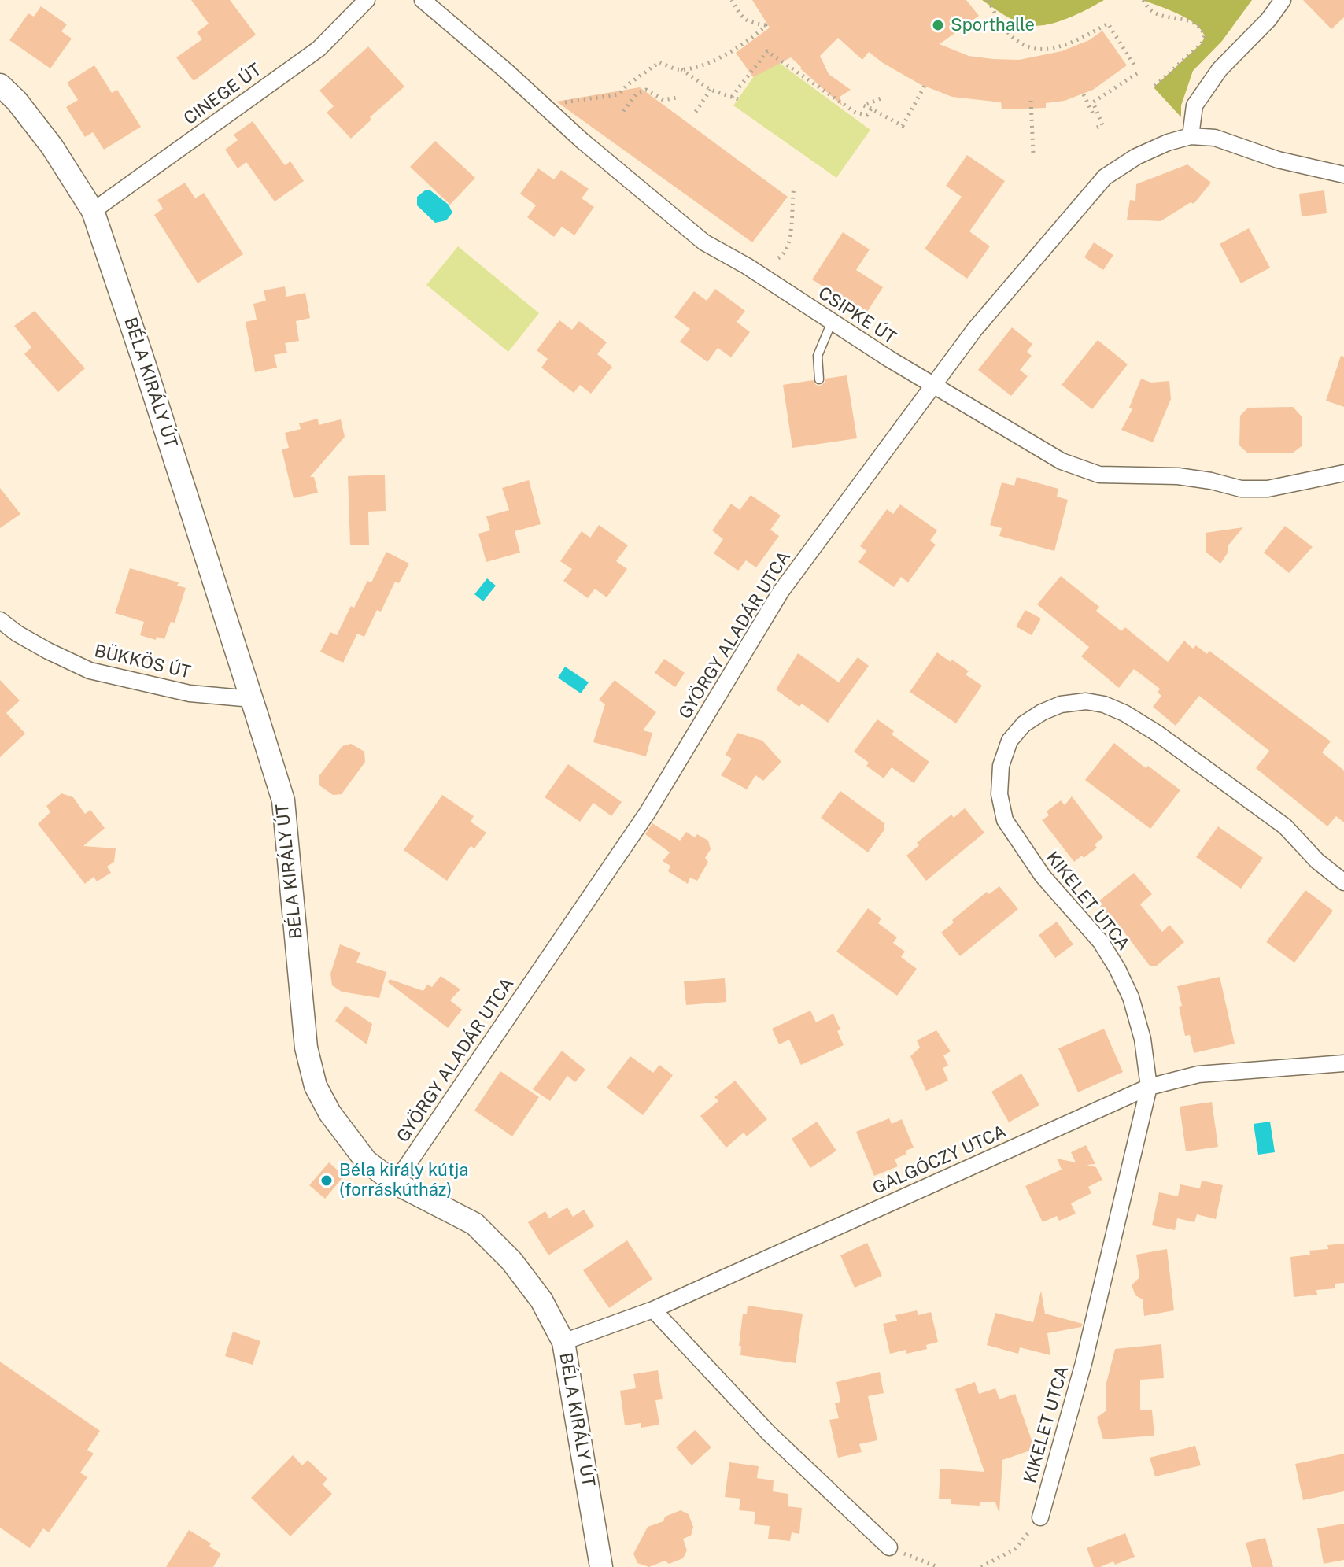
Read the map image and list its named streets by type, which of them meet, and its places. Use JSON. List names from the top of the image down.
{
  "streets": {
    "street": [
      "CINEGE ÚT",
      "CSIPKE ÚT",
      "BÉLA KIRÁLY ÚT",
      "GYÖRGY ALADÁR UTCA",
      "BÜKKÖS ÚT",
      "KIKELET UTCA",
      "GALGÓCZY UTCA"
    ]
  },
  "crossings": [
    ["CINEGE ÚT", "BÉLA KIRÁLY ÚT"],
    ["CSIPKE ÚT", "GYÖRGY ALADÁR UTCA"],
    ["BÉLA KIRÁLY ÚT", "GYÖRGY ALADÁR UTCA"],
    ["BÉLA KIRÁLY ÚT", "BÜKKÖS ÚT"],
    ["BÉLA KIRÁLY ÚT", "GALGÓCZY UTCA"],
    ["KIKELET UTCA", "GALGÓCZY UTCA"]
  ],
  "places": ["Sporthalle", "Béla király kútja (forráskútház)"]
}
